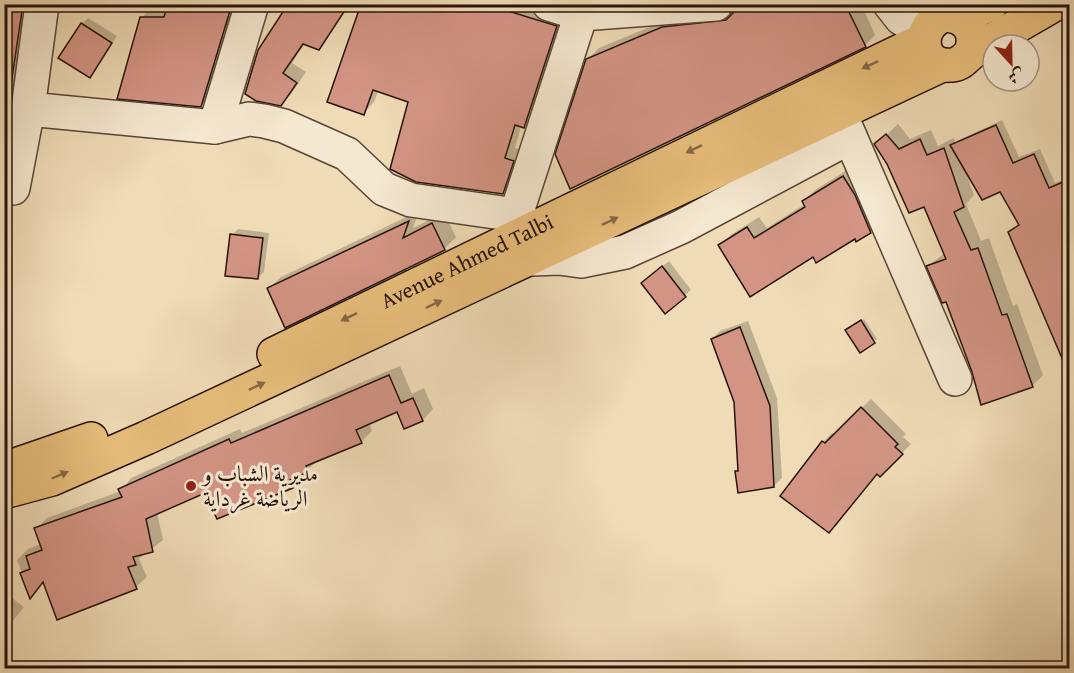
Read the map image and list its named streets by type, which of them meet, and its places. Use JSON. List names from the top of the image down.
{
  "streets": {
    "main road": ["Avenue Ahmed Talbi"]
  },
  "places": ["مديرية الشباب و الرياضة غرداية"],
  "north": "bottom"
}
